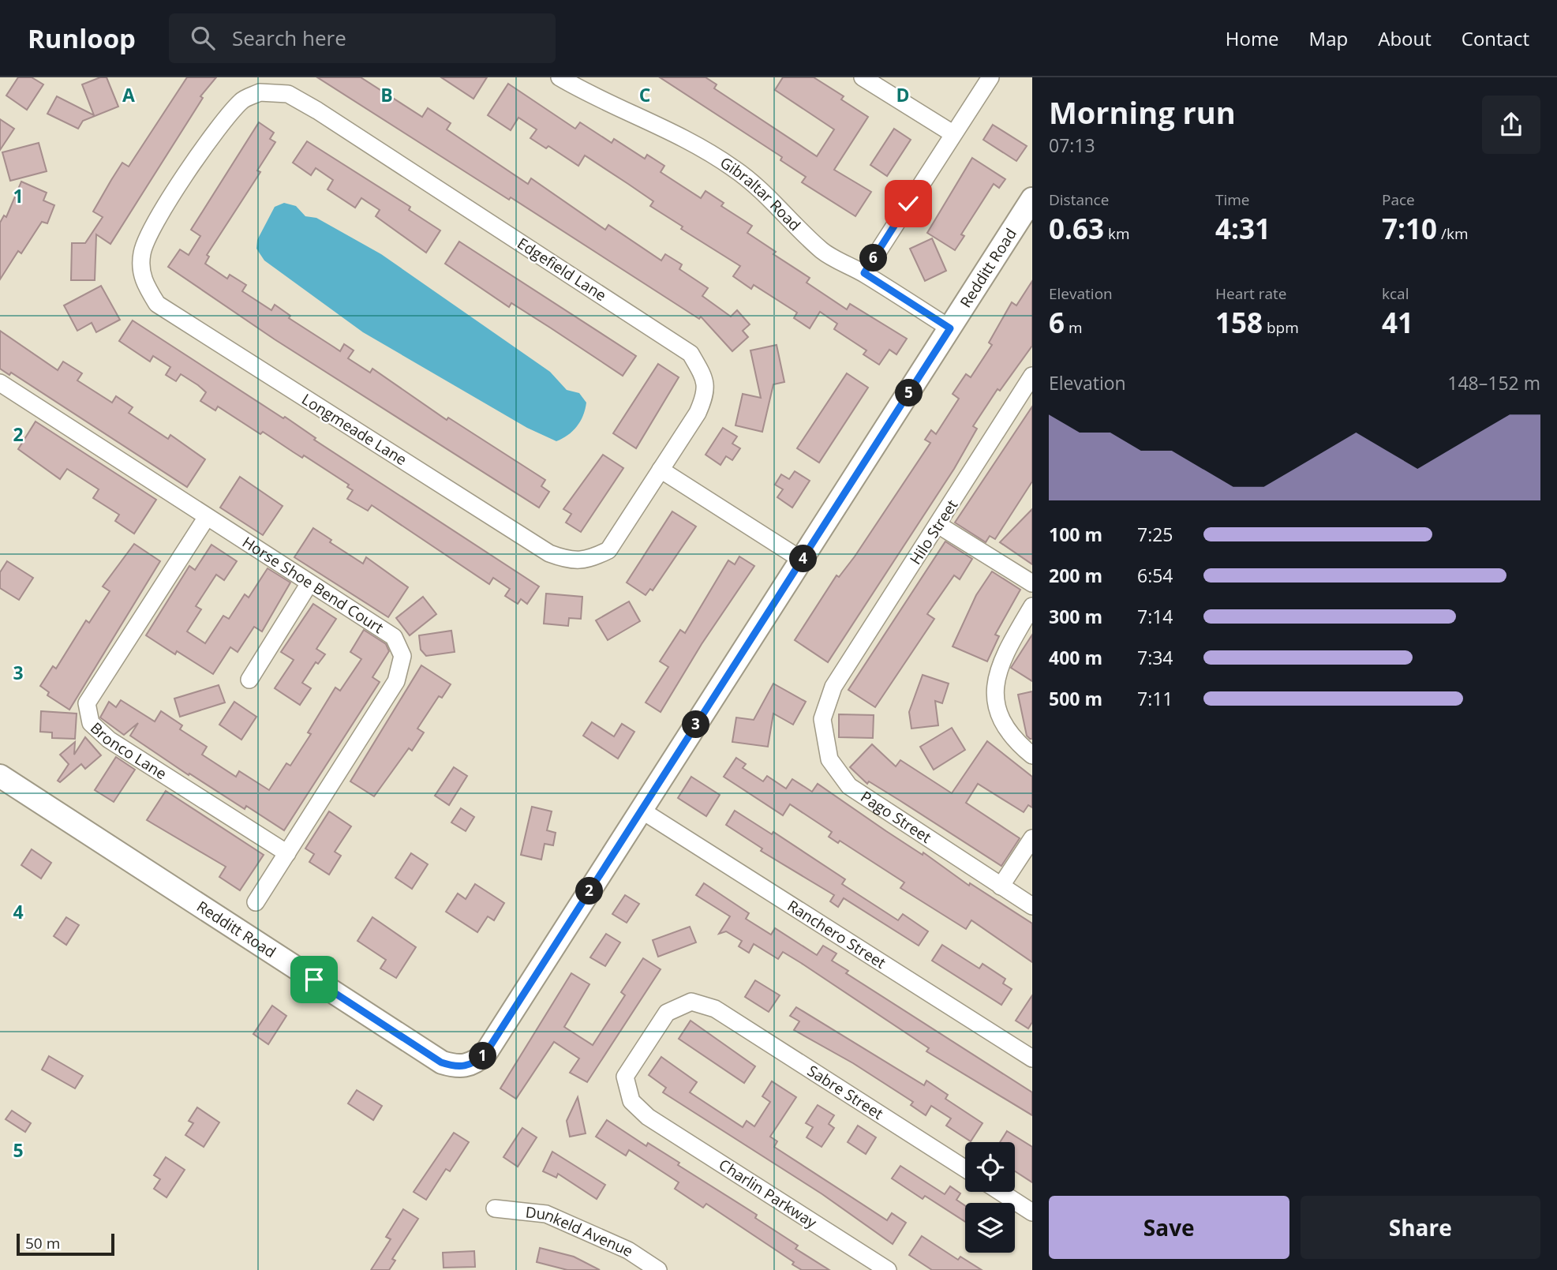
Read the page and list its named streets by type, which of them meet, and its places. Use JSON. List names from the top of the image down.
{
  "streets": {
    "street": [
      "Gibraltar Road",
      "Redditt Road",
      "Edgefield Lane",
      "Longmeade Lane",
      "Hilo Street",
      "Horse Shoe Bend Court",
      "Bronco Lane",
      "Pago Street",
      "Ranchero Street",
      "Sabre Street",
      "Charlin Parkway",
      "Dunkeld Avenue"
    ]
  },
  "crossings": [
    ["Gibraltar Road", "Redditt Road"],
    ["Redditt Road", "Ranchero Street"],
    ["Edgefield Lane", "Longmeade Lane"],
    ["Hilo Street", "Pago Street"],
    ["Horse Shoe Bend Court", "Bronco Lane"],
    ["Sabre Street", "Charlin Parkway"]
  ],
  "scale_bar": "50 m",
  "page": {
    "header": "Runloop",
    "search": "Search here",
    "nav": [
      "Home",
      "Map",
      "About",
      "Contact"
    ],
    "heading": ["Morning run", "07:13"],
    "stats": [
      ["Distance", "0.63 km"],
      ["Time", "4:31"],
      ["Pace", "7:10 /km"],
      ["Elevation", "6 m"],
      ["Heart rate", "158 bpm"],
      ["kcal", "41"]
    ],
    "pins": [
      "6",
      "5",
      "4",
      "3",
      "2",
      "1"
    ],
    "chart": ["Elevation", "148–152 m"],
    "list": [
      {
        "name": "100 m",
        "note": "7:25"
      },
      {
        "name": "200 m",
        "note": "6:54"
      },
      {
        "name": "300 m",
        "note": "7:14"
      },
      {
        "name": "400 m",
        "note": "7:34"
      },
      {
        "name": "500 m",
        "note": "7:11"
      }
    ],
    "buttons": ["Save", "Share"],
    "scale": "50 m"
  },
  "grid": {
    "columns": [
      "A",
      "B",
      "C",
      "D"
    ],
    "rows": [
      "1",
      "2",
      "3",
      "4",
      "5"
    ]
  }
}
